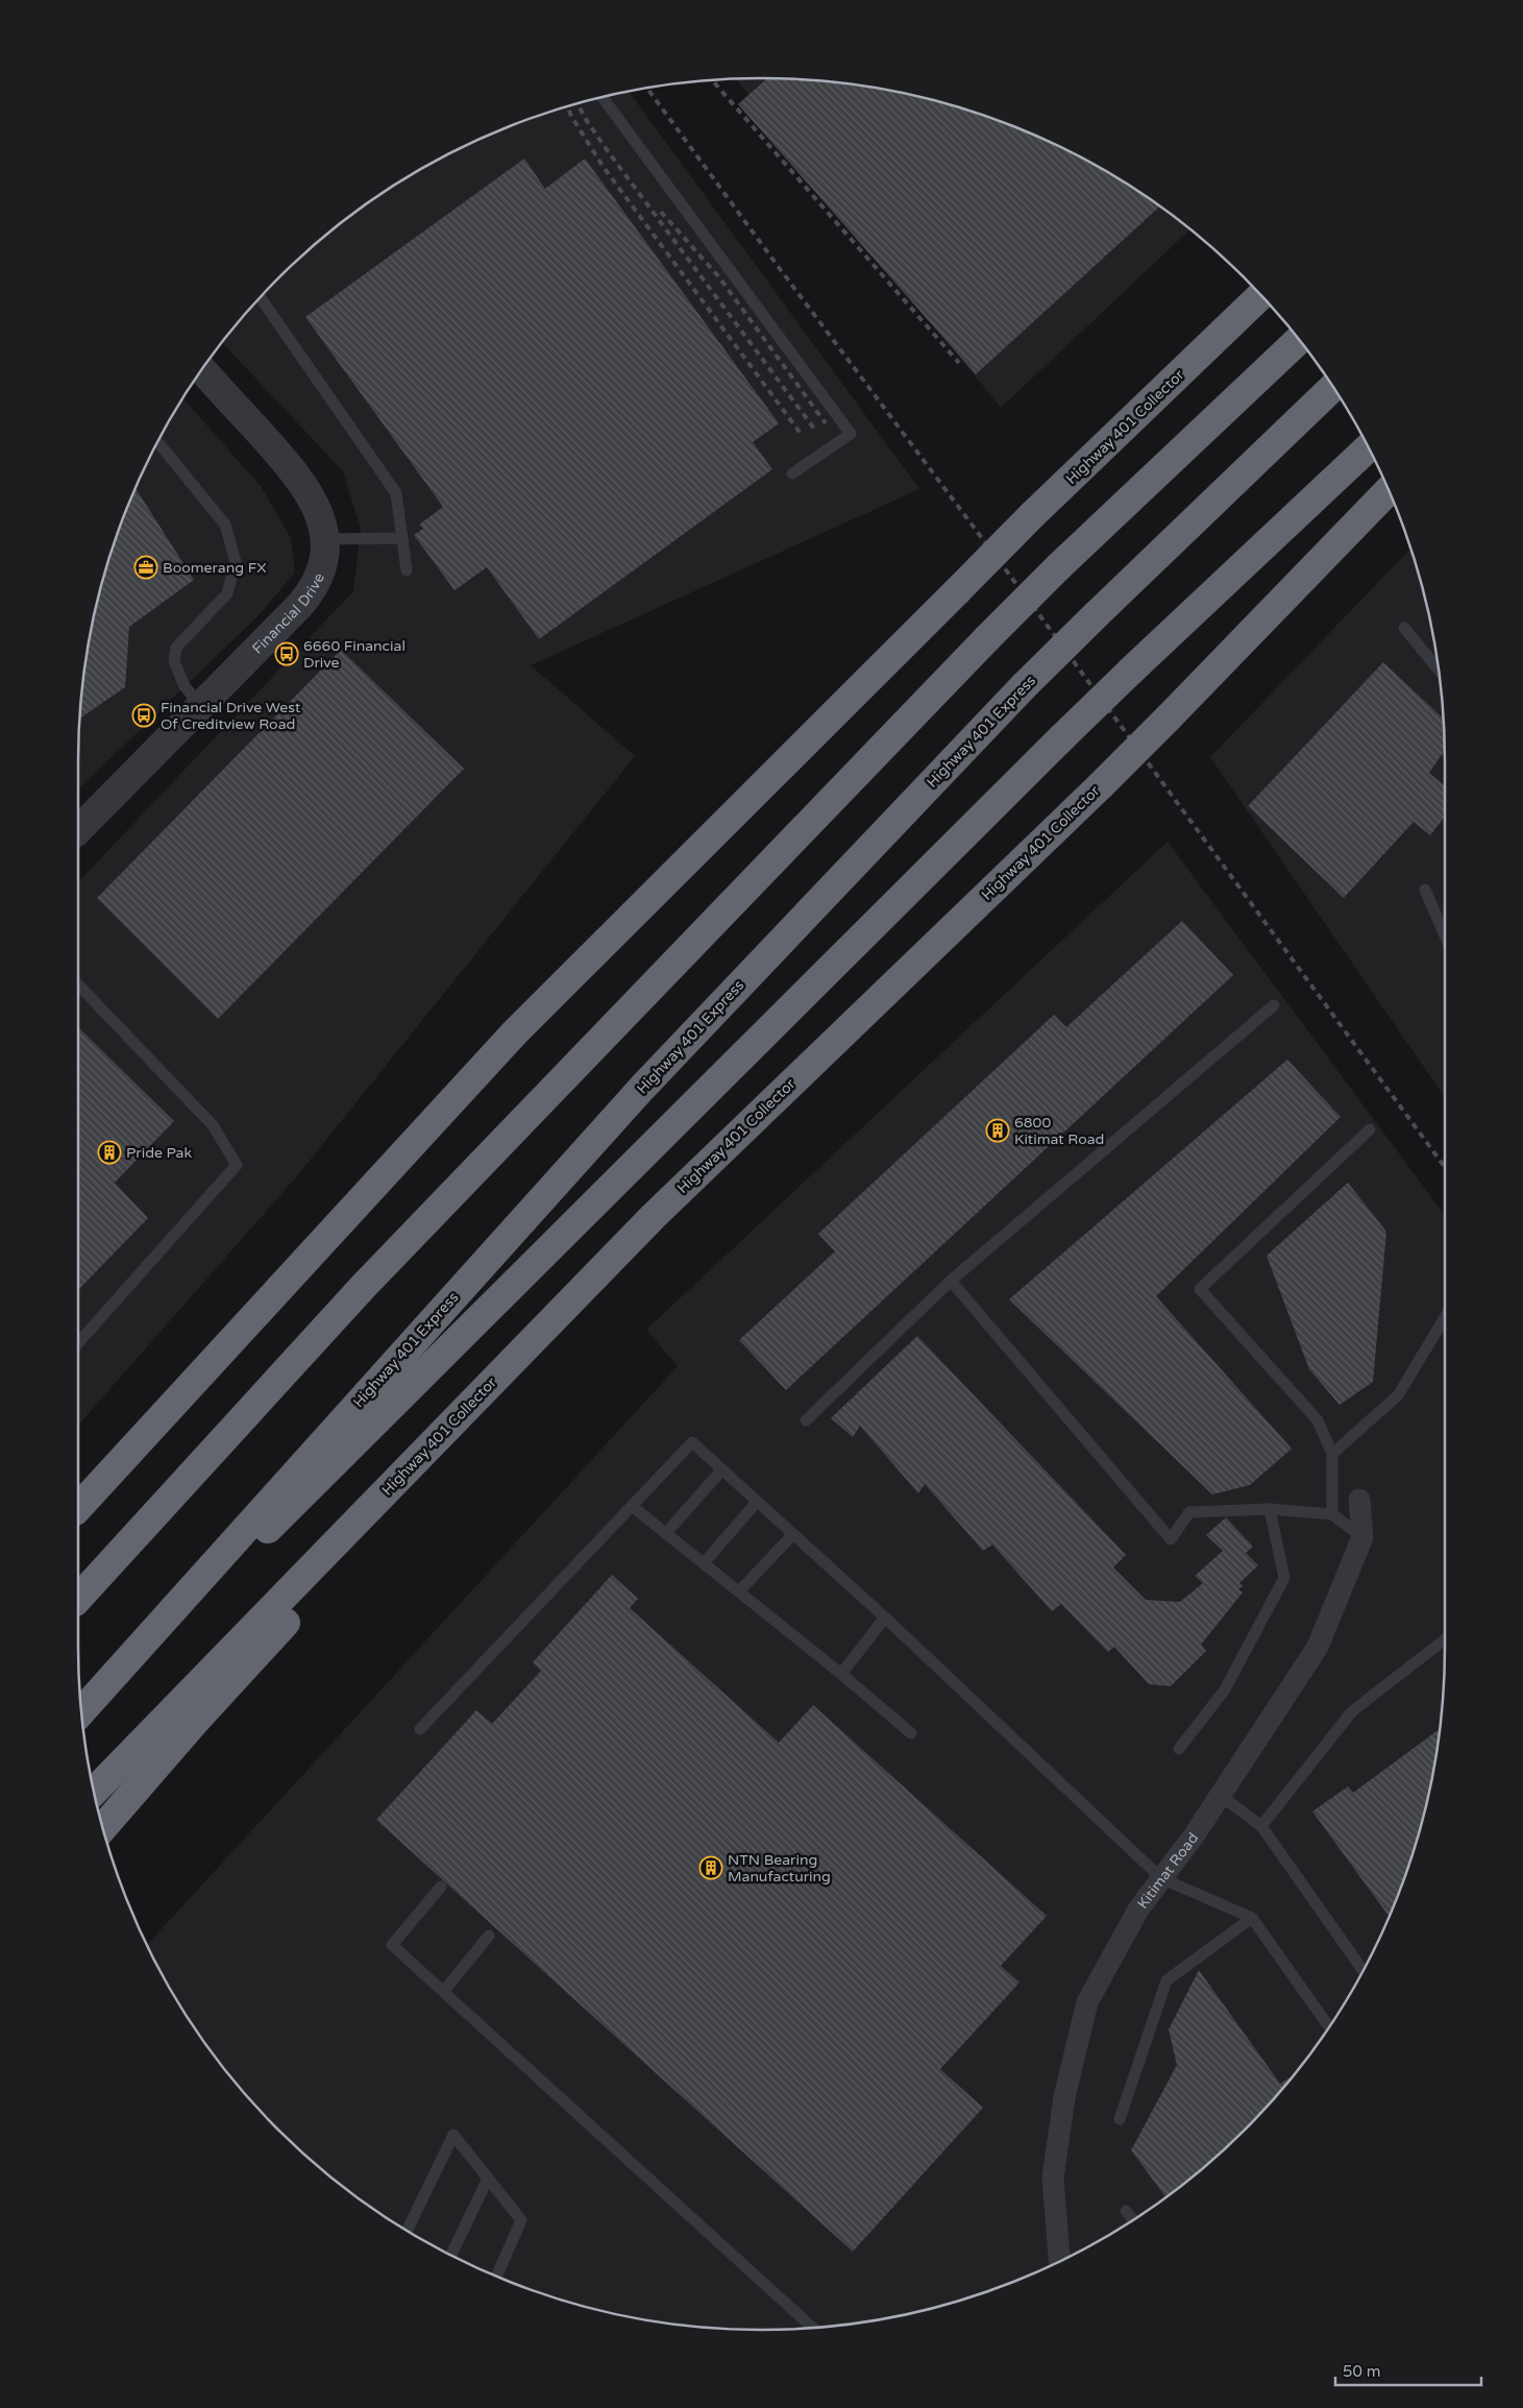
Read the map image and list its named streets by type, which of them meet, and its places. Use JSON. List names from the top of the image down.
{
  "streets": {
    "highway": ["Highway 401 Collector", "Highway 401 Express"],
    "street": ["Financial Drive", "Kitimat Road"]
  },
  "places": {
    "office": ["Boomerang FX"],
    "bus stop": ["6660 Financial Drive", "Financial Drive West Of Creditview Road"],
    "building": ["6800 Kitimat Road", "Pride Pak", "NTN Bearing Manufacturing"]
  },
  "scale_bar": "50 m"
}
